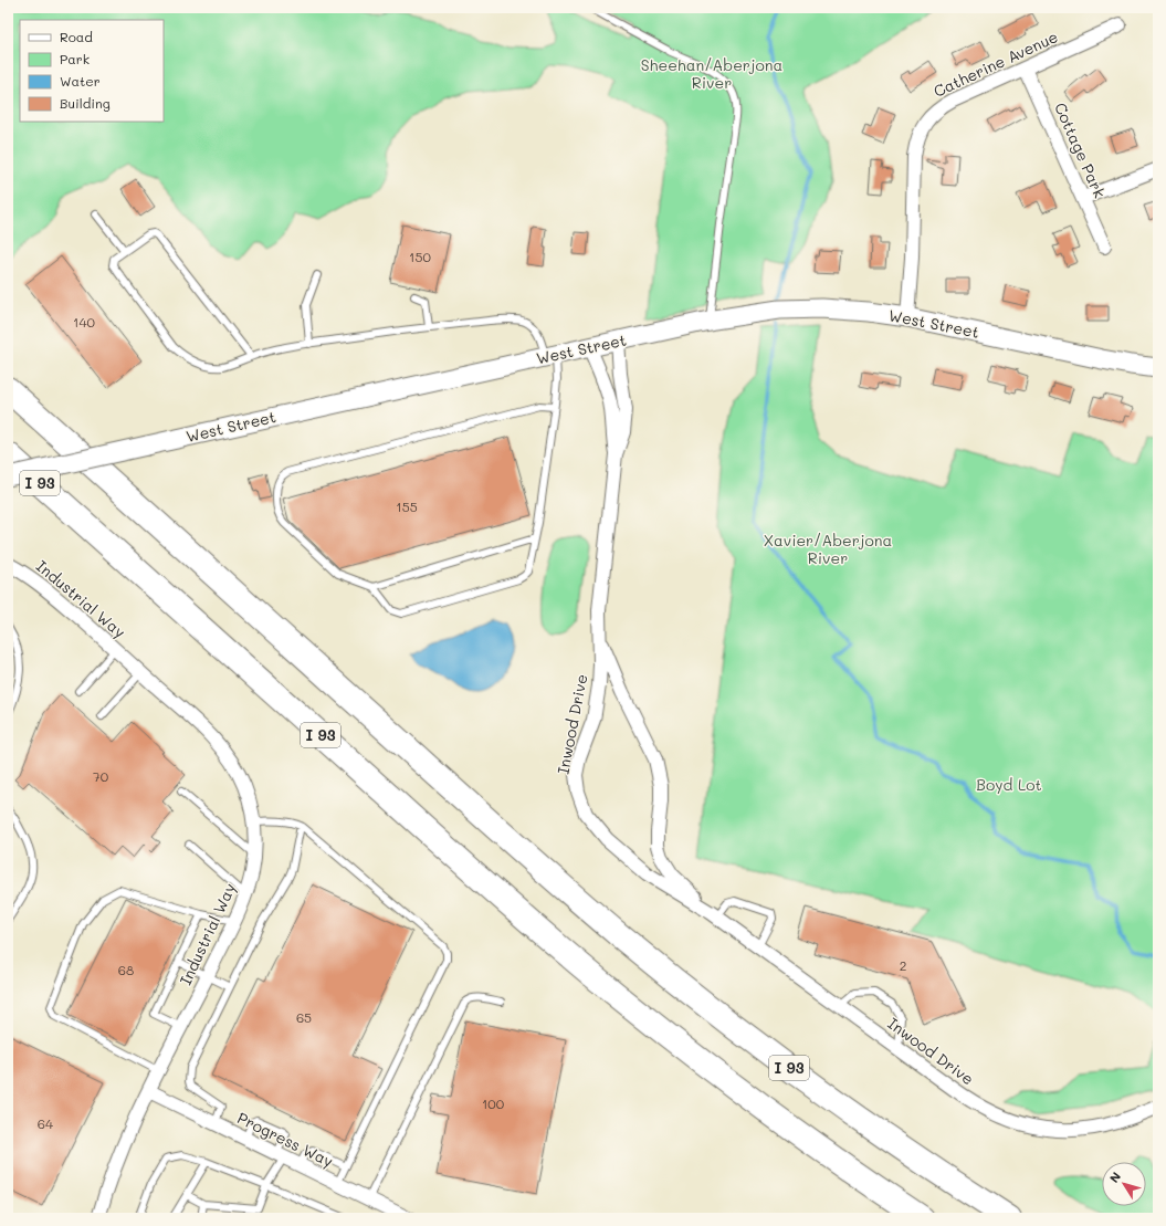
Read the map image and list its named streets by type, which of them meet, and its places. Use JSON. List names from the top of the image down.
{
  "streets": {
    "highway": ["I 93"],
    "main road": ["West Street"],
    "street": [
      "Catherine Avenue",
      "Cottage Park",
      "Industrial Way",
      "Inwood Drive",
      "Progress Way"
    ]
  },
  "crossings": [
    ["Catherine Avenue", "Cottage Park"],
    ["Catherine Avenue", "West Street"],
    ["West Street", "Inwood Drive"],
    ["Industrial Way", "Progress Way"]
  ],
  "parks": ["Sheehan/Aberjona River", "Xavier/Aberjona River", "Boyd Lot"],
  "house_numbers": [
    "150",
    "140",
    "155",
    "70",
    "2",
    "68",
    "65",
    "100",
    "64"
  ],
  "legend": [
    "Road",
    "Park",
    "Water",
    "Building"
  ],
  "north": "top left"
}
